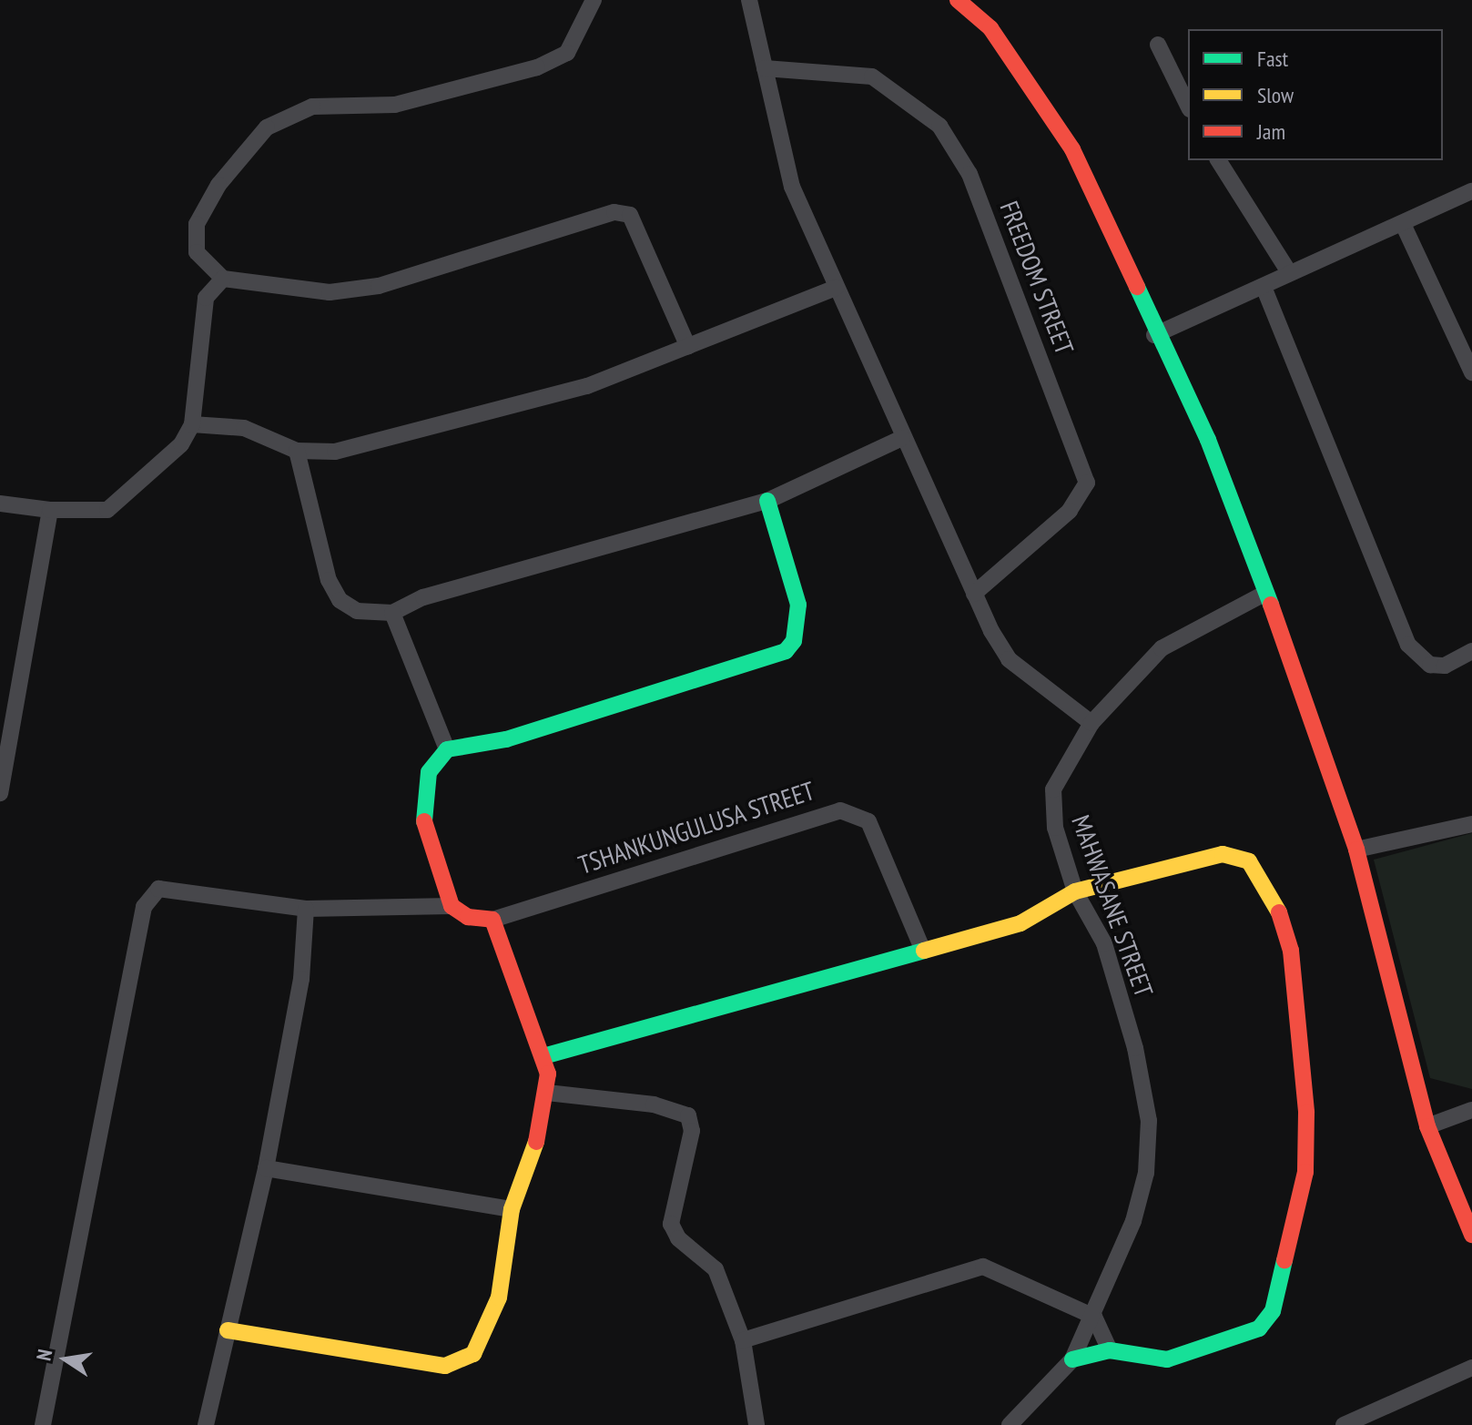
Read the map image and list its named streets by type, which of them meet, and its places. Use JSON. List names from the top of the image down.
{
  "streets": {
    "street": ["FREEDOM STREET", "TSHANKUNGULUSA STREET", "MAHWASANE STREET"]
  },
  "legend": ["Fast", "Slow", "Jam"],
  "north": "left"
}
